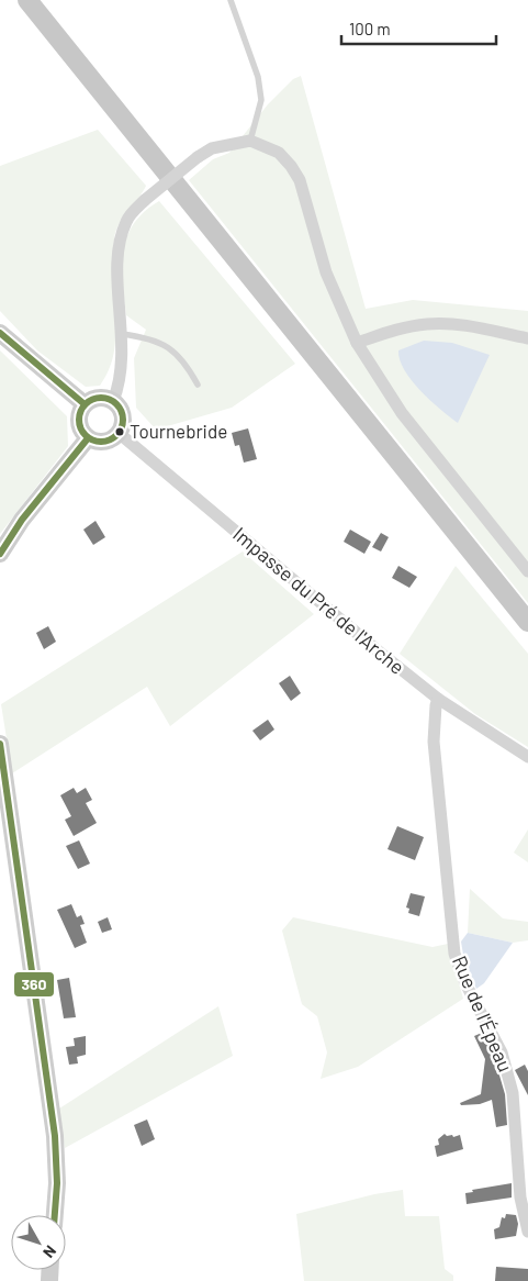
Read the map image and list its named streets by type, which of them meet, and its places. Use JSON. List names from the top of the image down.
{
  "streets": {
    "street": ["Impasse du Pré de l'Arche", "Rue de l'Épeau"]
  },
  "crossings": [
    ["Impasse du Pré de l'Arche", "Rue de l'Épeau"]
  ],
  "places": ["Tournebride"],
  "lines": ["transit line 360"],
  "scale_bar": "100 m",
  "north": "bottom right"
}
